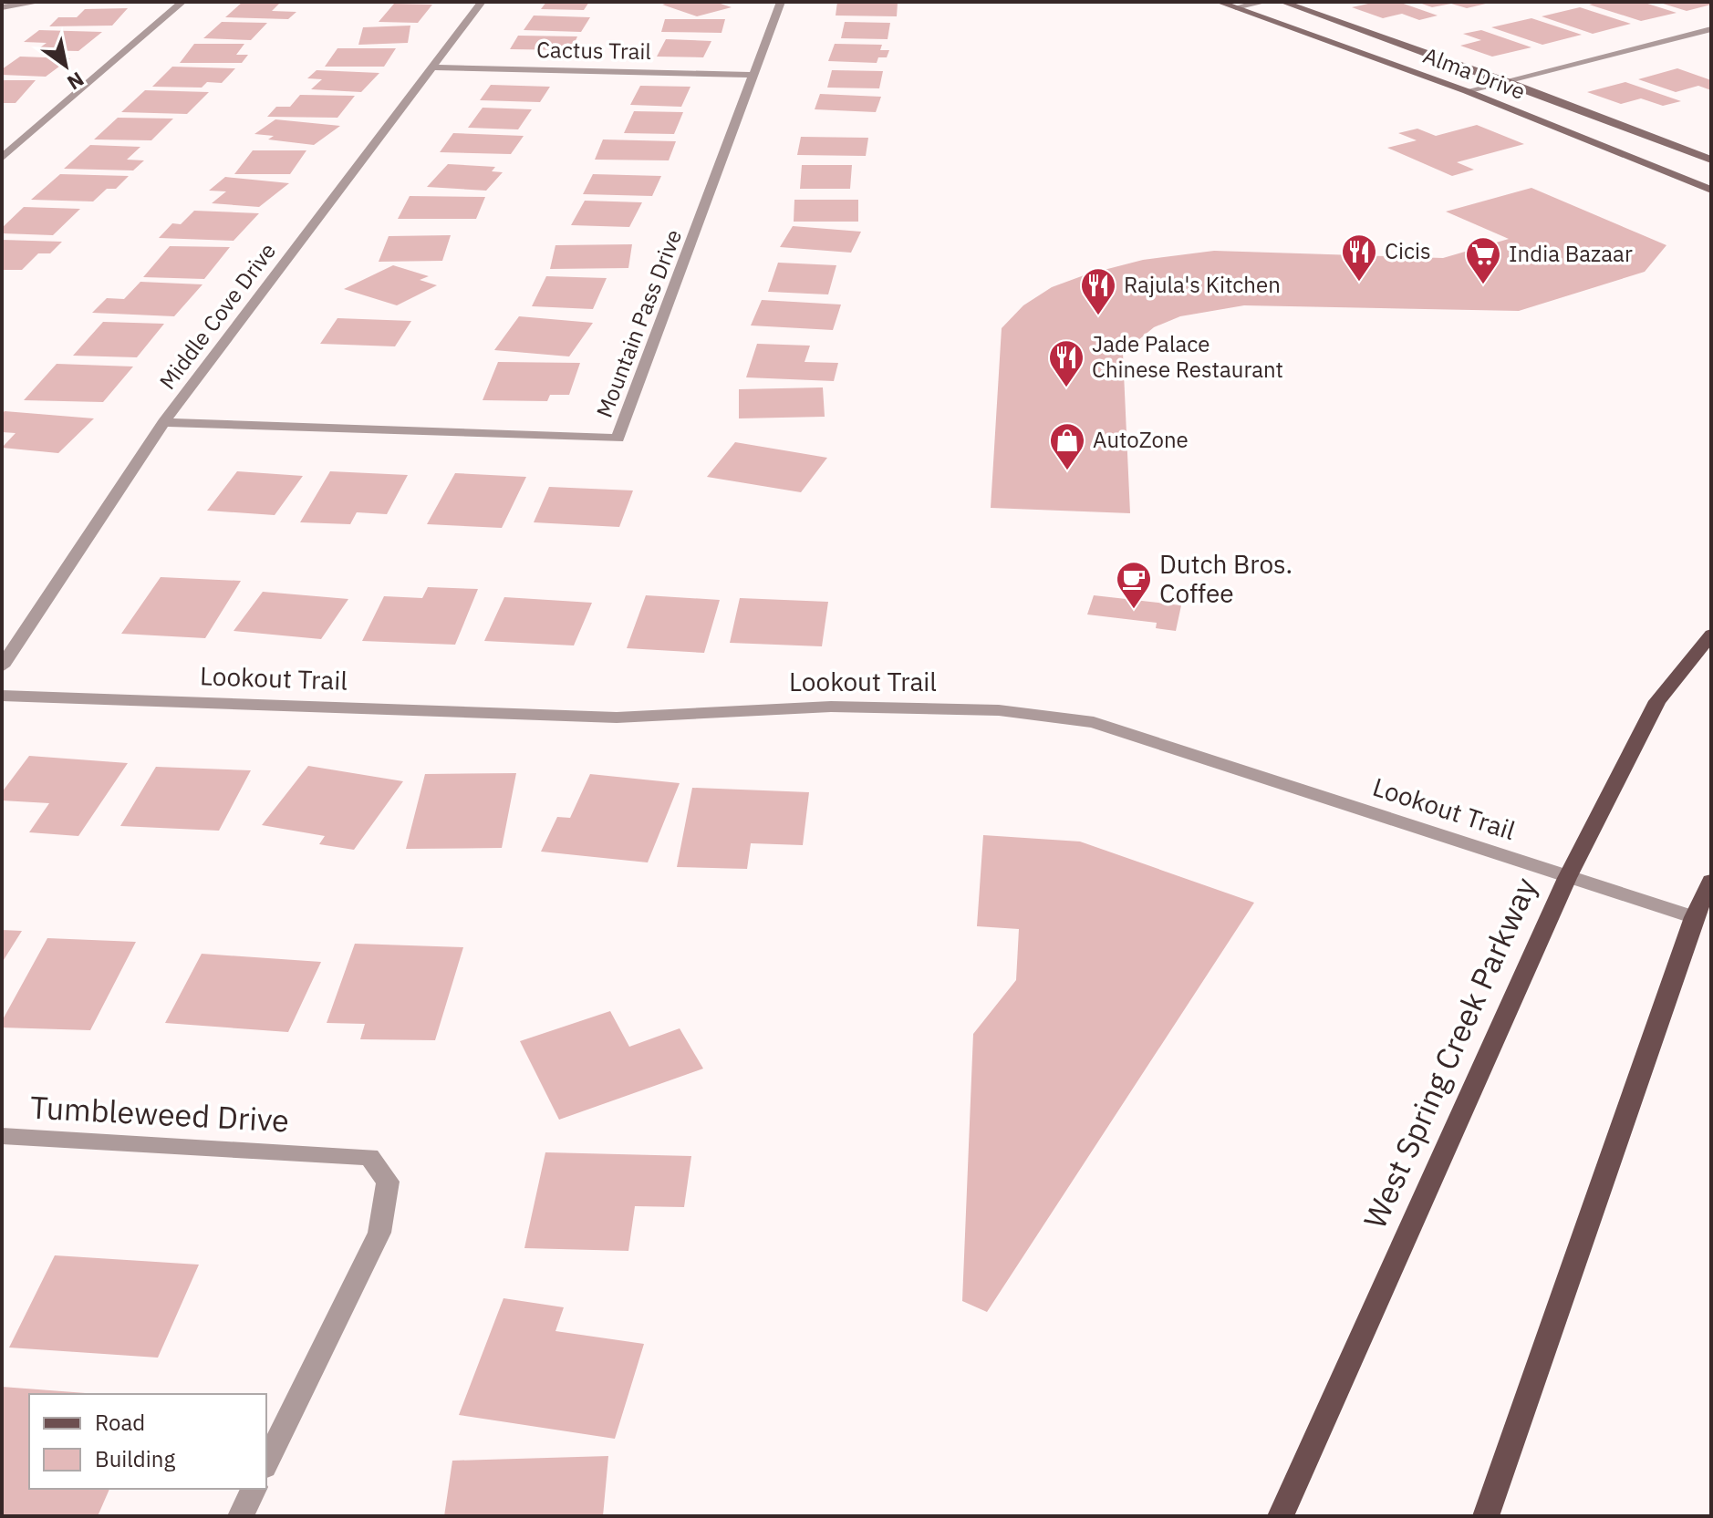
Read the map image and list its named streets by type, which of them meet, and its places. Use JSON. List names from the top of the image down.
{
  "streets": {
    "main road": ["Alma Drive", "West Spring Creek Parkway"],
    "street": [
      "Cactus Trail",
      "Middle Cove Drive",
      "Mountain Pass Drive",
      "Lookout Trail",
      "Tumbleweed Drive"
    ]
  },
  "crossings": [
    ["Cactus Trail", "Middle Cove Drive"],
    ["Cactus Trail", "Mountain Pass Drive"],
    ["Middle Cove Drive", "Mountain Pass Drive"],
    ["Lookout Trail", "West Spring Creek Parkway"]
  ],
  "places": {
    "restaurant": ["Cicis", "Rajula's Kitchen", "Jade Palace Chinese Restaurant"],
    "supermarket": ["India Bazaar"],
    "shop": ["AutoZone"],
    "cafe": ["Dutch Bros. Coffee"]
  },
  "legend": ["Road", "Building"],
  "north": "bottom right"
}
